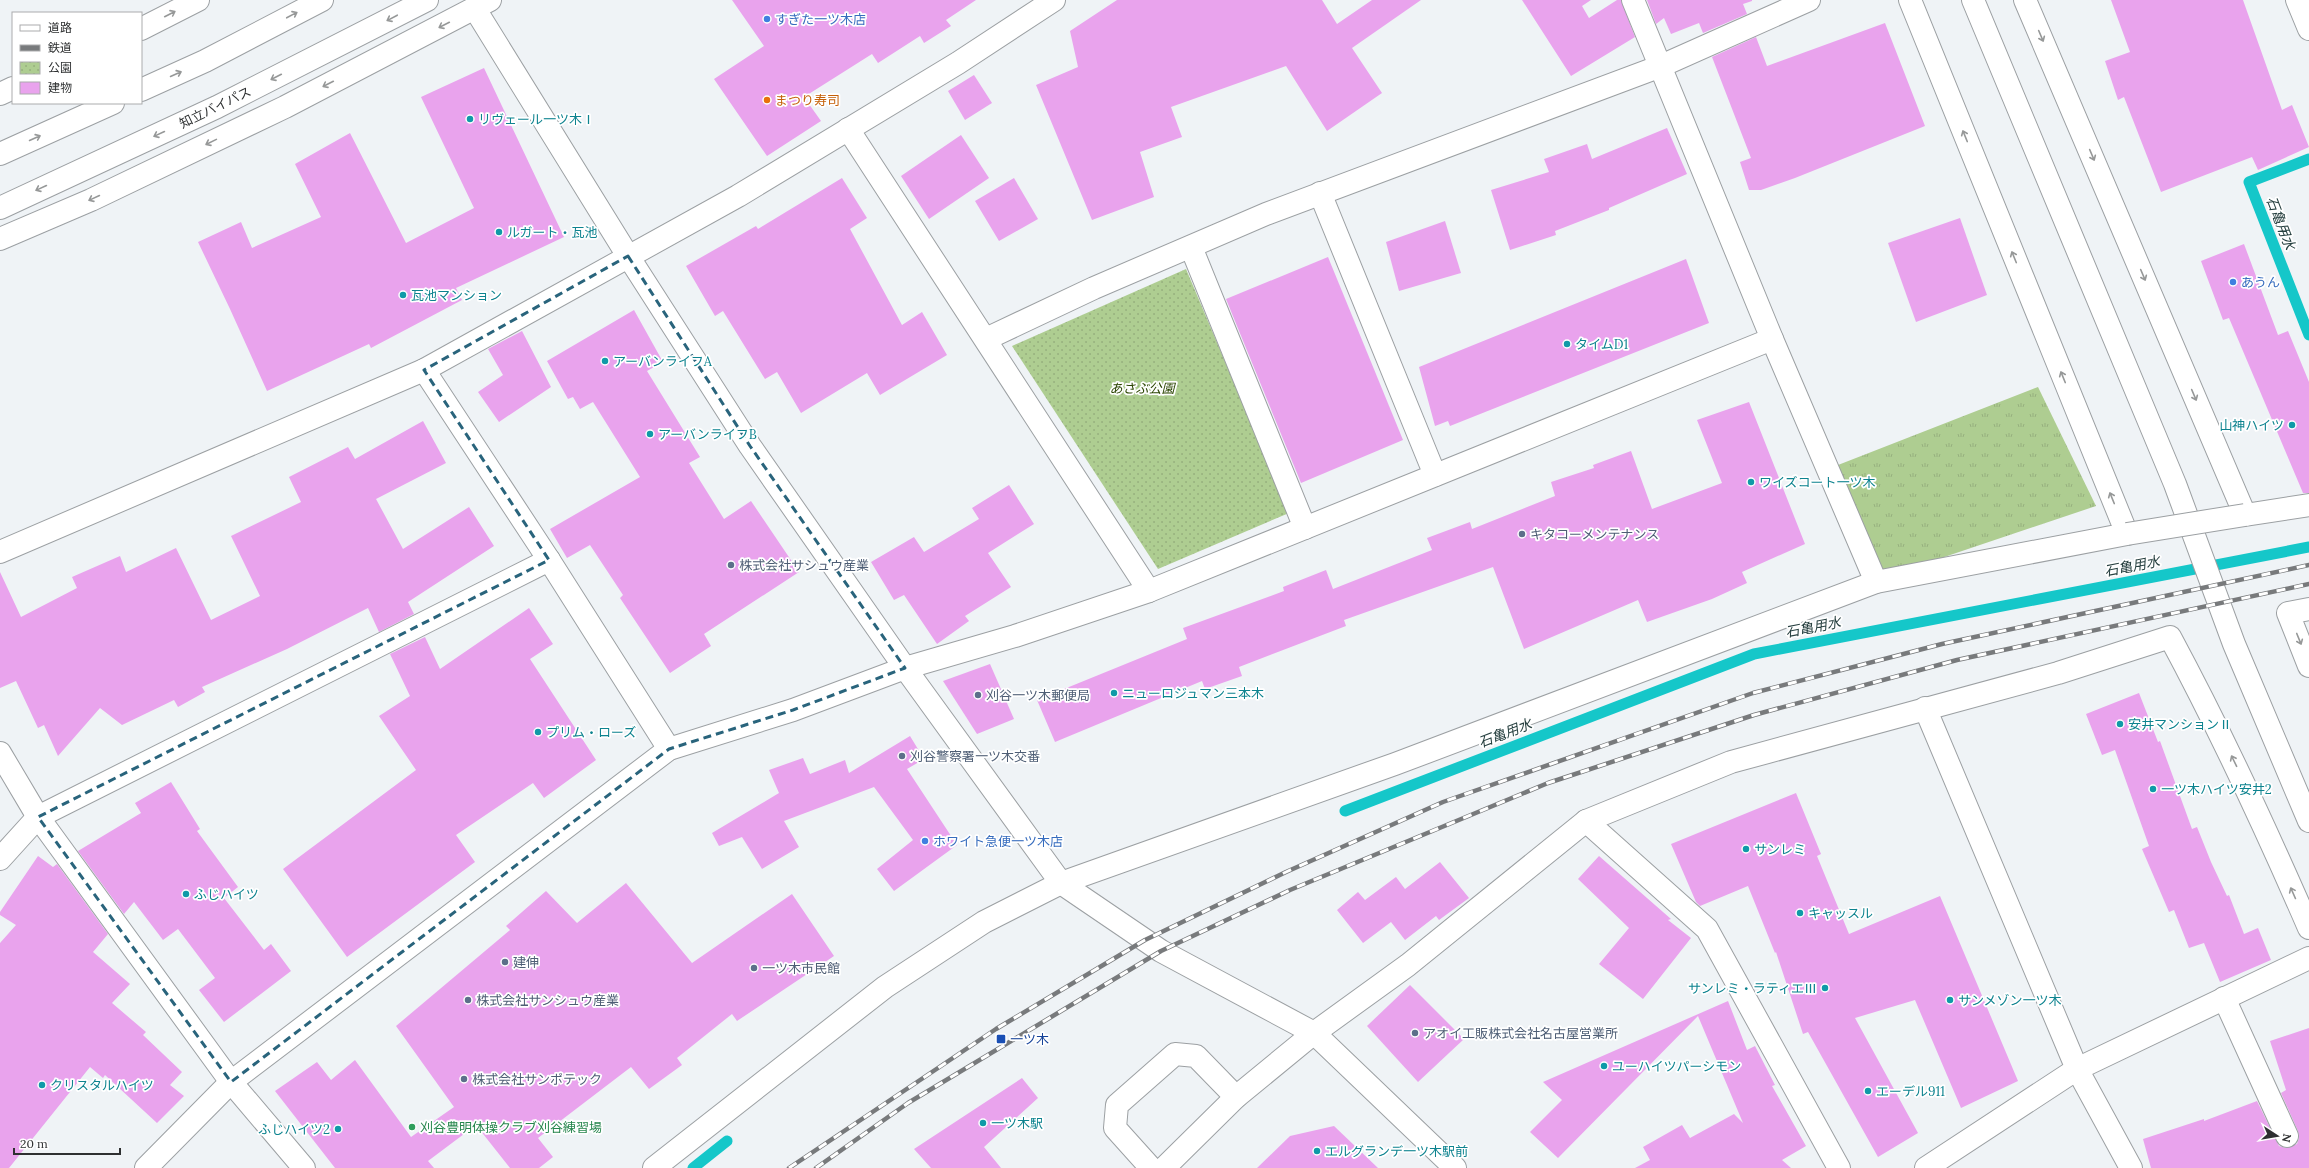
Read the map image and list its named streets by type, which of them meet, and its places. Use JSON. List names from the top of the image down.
{
  "streets": {
    "main road": ["知立バイパス"]
  },
  "water": ["石亀用水"],
  "parks": ["あさぶ公園"],
  "places": {
    "other": [
      "すぎた一ツ木店",
      "まつり寿司",
      "リヴェール一ツ木Ⅰ",
      "ルガート・瓦池",
      "あうん",
      "瓦池マンション",
      "タイムD1",
      "アーバンライフA",
      "山神ハイツ",
      "アーバンライフB",
      "ワイズコート一ツ木",
      "キタコーメンテナンス",
      "株式会社サシュウ産業",
      "ニューロジュマン三本木",
      "刈谷一ツ木郵便局",
      "安井マンションⅡ",
      "プリム・ローズ",
      "刈谷警察署一ツ木交番",
      "一ツ木ハイツ安井2",
      "ホワイト急便一ツ木店",
      "サンレミ",
      "ふじハイツ",
      "キャッスル",
      "建伸",
      "一ツ木市民館",
      "サンレミ・ラティエⅢ",
      "株式会社サンシュウ産業",
      "サンメゾン一ツ木",
      "アオイ工販株式会社名古屋営業所",
      "ユーハイツパーシモン",
      "株式会社サンポテック",
      "クリスタルハイツ",
      "エーデル911",
      "一ツ木駅",
      "刈谷豊明体操クラブ刈谷練習場",
      "ふじハイツ2",
      "エルグランデ一ツ木駅前"
    ],
    "transit": ["一ツ木"]
  },
  "legend": [
    "道路",
    "鉄道",
    "公園",
    "建物"
  ],
  "scale_bar": "20 m",
  "north": "right"
}
